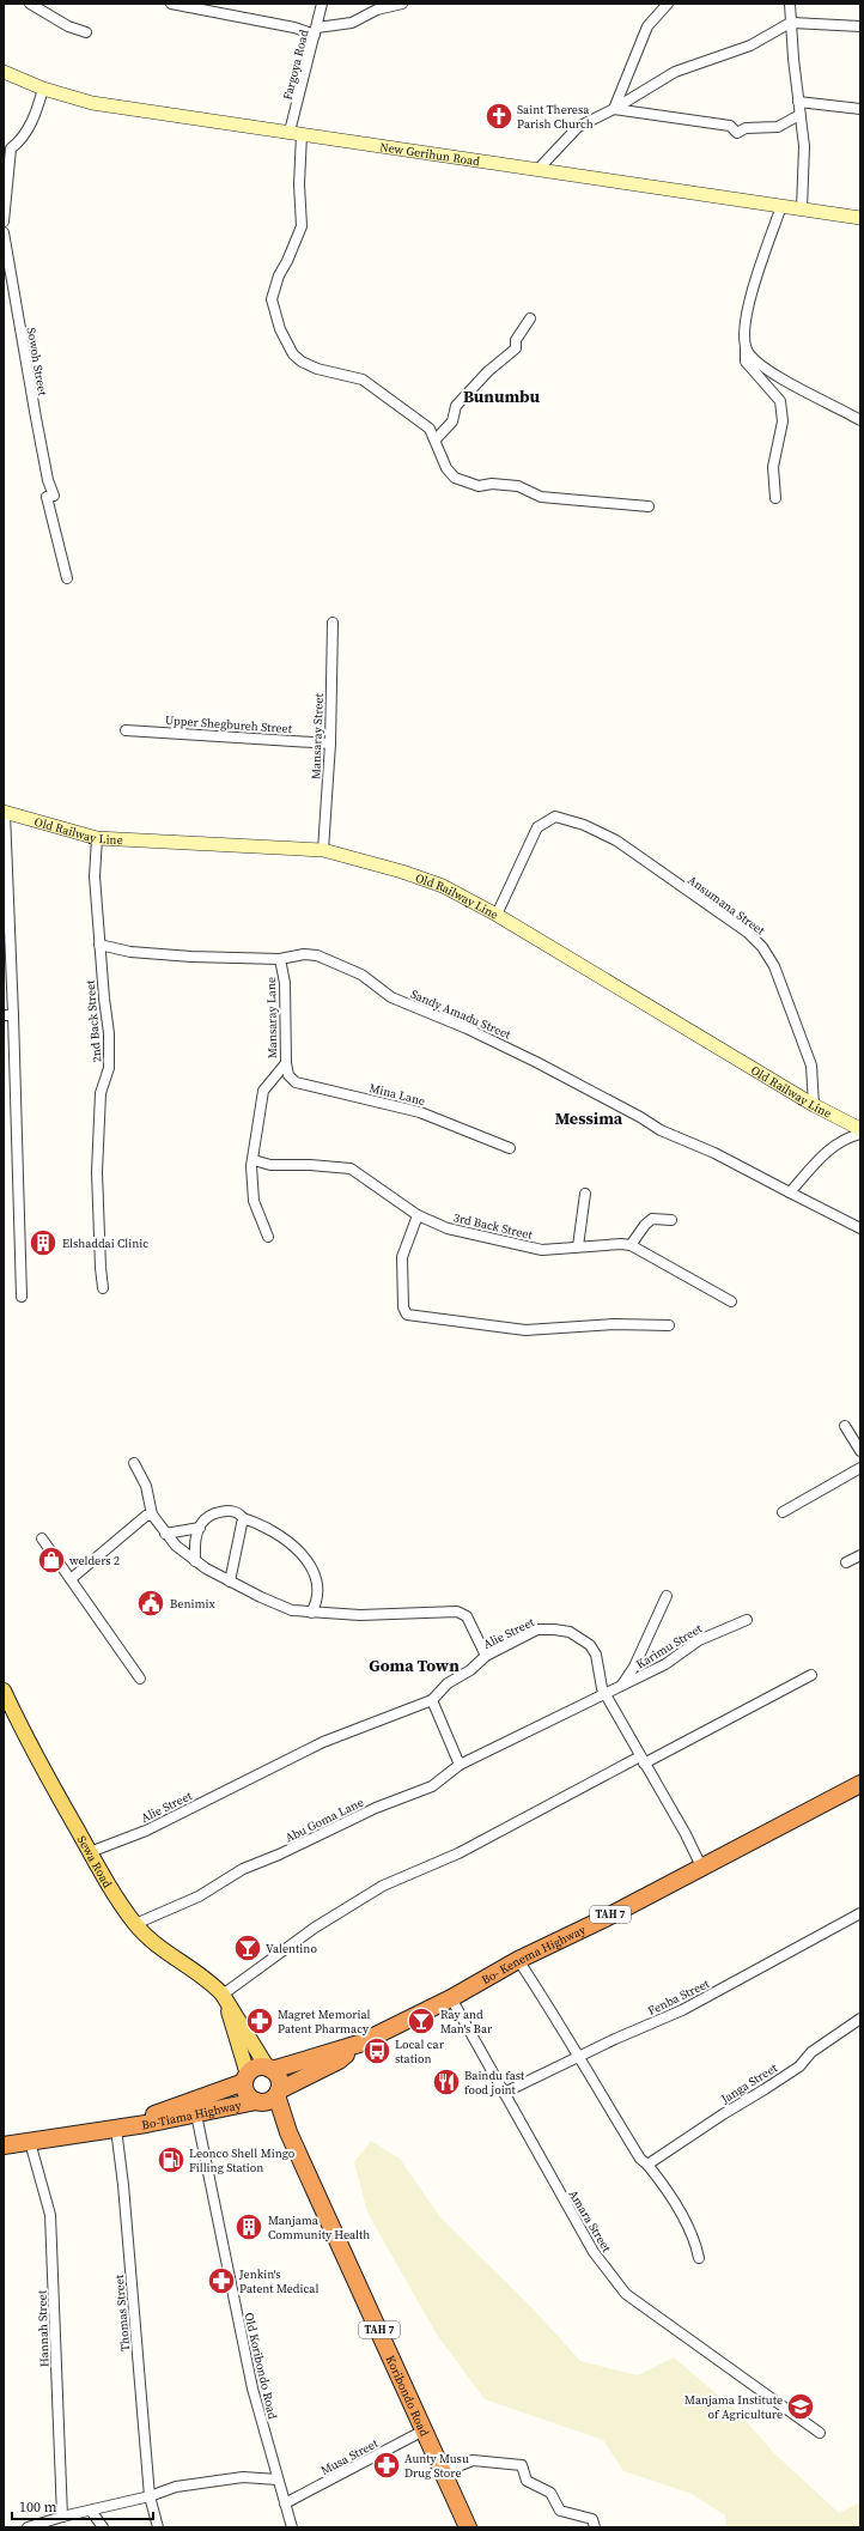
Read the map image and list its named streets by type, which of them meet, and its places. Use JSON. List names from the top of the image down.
{
  "streets": {
    "highway": [
      "TAH 7",
      "Bo- Kenema Highway",
      "Bo-Tiama Highway",
      "Koribondo Road"
    ],
    "main road": ["Sewa Road"],
    "street": [
      "Fargoya Road",
      "New Gerihun Road",
      "Sowoh Street",
      "Upper Shegbureh Street",
      "Mansaray Street",
      "Old Railway Line",
      "Ansumana Street",
      "Sandy Amadu Street",
      "Mansaray Lane",
      "2nd Back Street",
      "Mina Lane",
      "3rd Back Street",
      "Alie Street",
      "Karimu Street",
      "Abu Goma Lane",
      "Fenba Street",
      "Janga Street",
      "Amara Street",
      "Thomas Street",
      "Hannah Street",
      "Old Koribondo Road",
      "Musa Street"
    ]
  },
  "crossings": [
    ["Fargoya Road", "New Gerihun Road"],
    ["Upper Shegbureh Street", "Mansaray Street"],
    ["Mansaray Street", "Old Railway Line"],
    ["Old Railway Line", "Ansumana Street"],
    ["Old Railway Line", "2nd Back Street"],
    ["Sandy Amadu Street", "Mansaray Lane"],
    ["Sandy Amadu Street", "2nd Back Street"],
    ["Mansaray Lane", "Mina Lane"],
    ["Mansaray Lane", "3rd Back Street"],
    ["Alie Street", "Karimu Street"],
    ["Alie Street", "Abu Goma Lane"],
    ["Alie Street", "Sewa Road"],
    ["Alie Street", "Bo- Kenema Highway"],
    ["Karimu Street", "Abu Goma Lane"],
    ["Abu Goma Lane", "Sewa Road"],
    ["Sewa Road", "TAH 7"],
    ["Sewa Road", "Bo-Tiama Highway"],
    ["Sewa Road", "Koribondo Road"],
    ["TAH 7", "Bo- Kenema Highway"],
    ["TAH 7", "Bo-Tiama Highway"],
    ["TAH 7", "Koribondo Road"],
    ["Bo- Kenema Highway", "Amara Street"],
    ["Fenba Street", "Amara Street"],
    ["Bo-Tiama Highway", "Thomas Street"],
    ["Bo-Tiama Highway", "Hannah Street"],
    ["Bo-Tiama Highway", "Old Koribondo Road"],
    ["Bo-Tiama Highway", "Koribondo Road"],
    ["Old Koribondo Road", "Musa Street"],
    ["Koribondo Road", "Musa Street"]
  ],
  "districts": ["Bunumbu", "Messima", "Goma Town"],
  "places": {
    "church": ["Saint Theresa Parish Church"],
    "building": ["Elshaddai Clinic", "Manjama Community Health"],
    "shop": ["welders 2"],
    "public building": ["Benimix"],
    "bar": ["Valentino", "Ray and Man's Bar"],
    "pharmacy": ["Magret Memorial Patent Pharmacy", "Jenkin's Patent Medical", "Aunty Musu Drug Store"],
    "bus stop": ["Local car station"],
    "restaurant": ["Baindu fast food joint"],
    "fuel station": ["Leonco Shell Mingo Filling Station"],
    "school or university": ["Manjama Institute of Agriculture"]
  },
  "scale_bar": "100 m"
}
